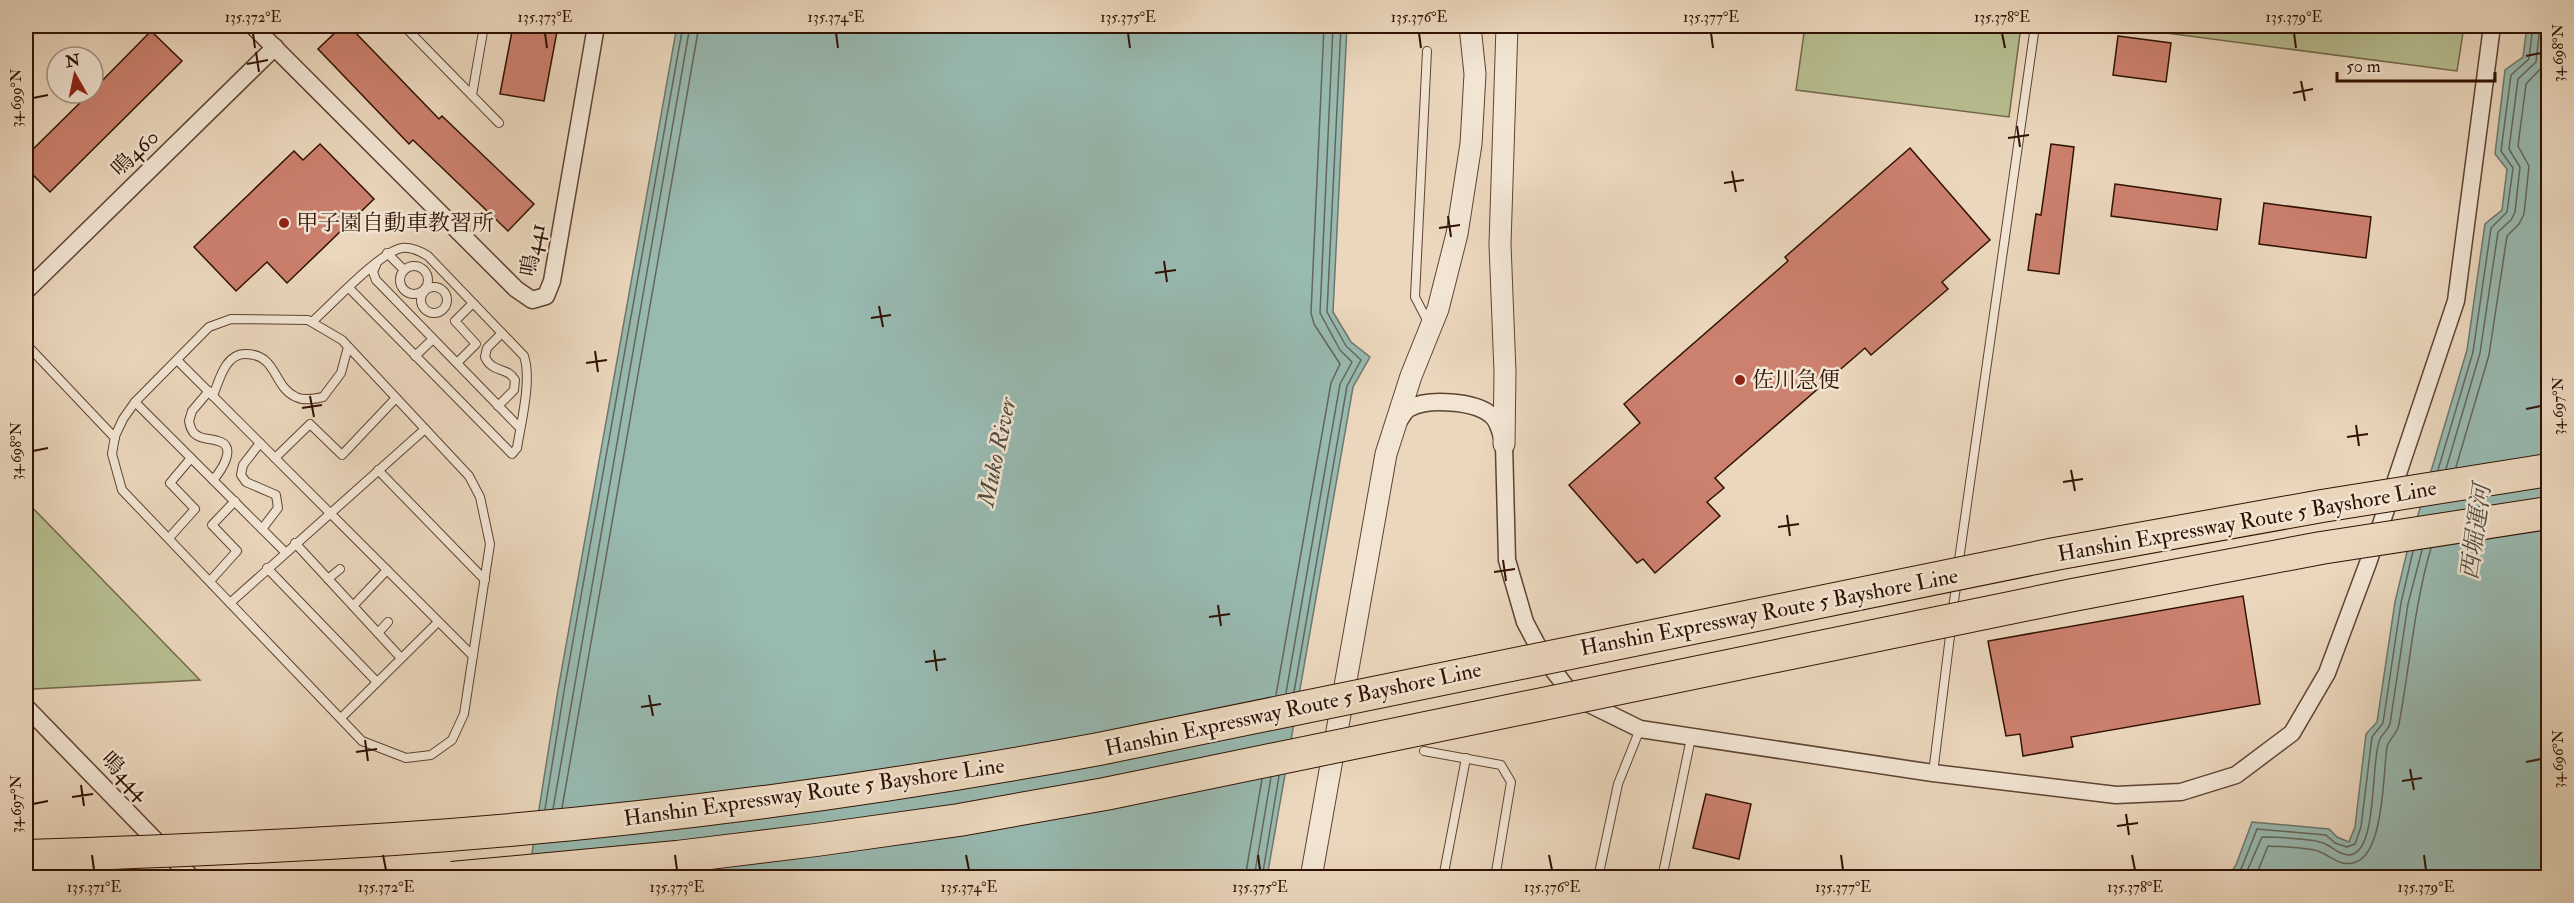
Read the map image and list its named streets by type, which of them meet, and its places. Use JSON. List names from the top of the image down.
{
  "streets": {
    "highway": ["Hanshin Expressway Route 5 Bayshore Line"],
    "street": ["鳴460", "鳴441", "鳴444"]
  },
  "crossings": [
    ["鳴460", "鳴441"]
  ],
  "water": ["Muko River", "西堀運河"],
  "places": ["甲子園自動車教習所", "佐川急便"],
  "scale_bar": "50 m",
  "north": "top",
  "coordinates": [
    "135.372°E",
    "135.373°E",
    "135.374°E",
    "135.375°E",
    "135.376°E",
    "135.377°E",
    "135.378°E",
    "135.379°E",
    "34.698°N",
    "34.699°N",
    "34.697°N",
    "34.696°N",
    "135.371°E"
  ]
}
